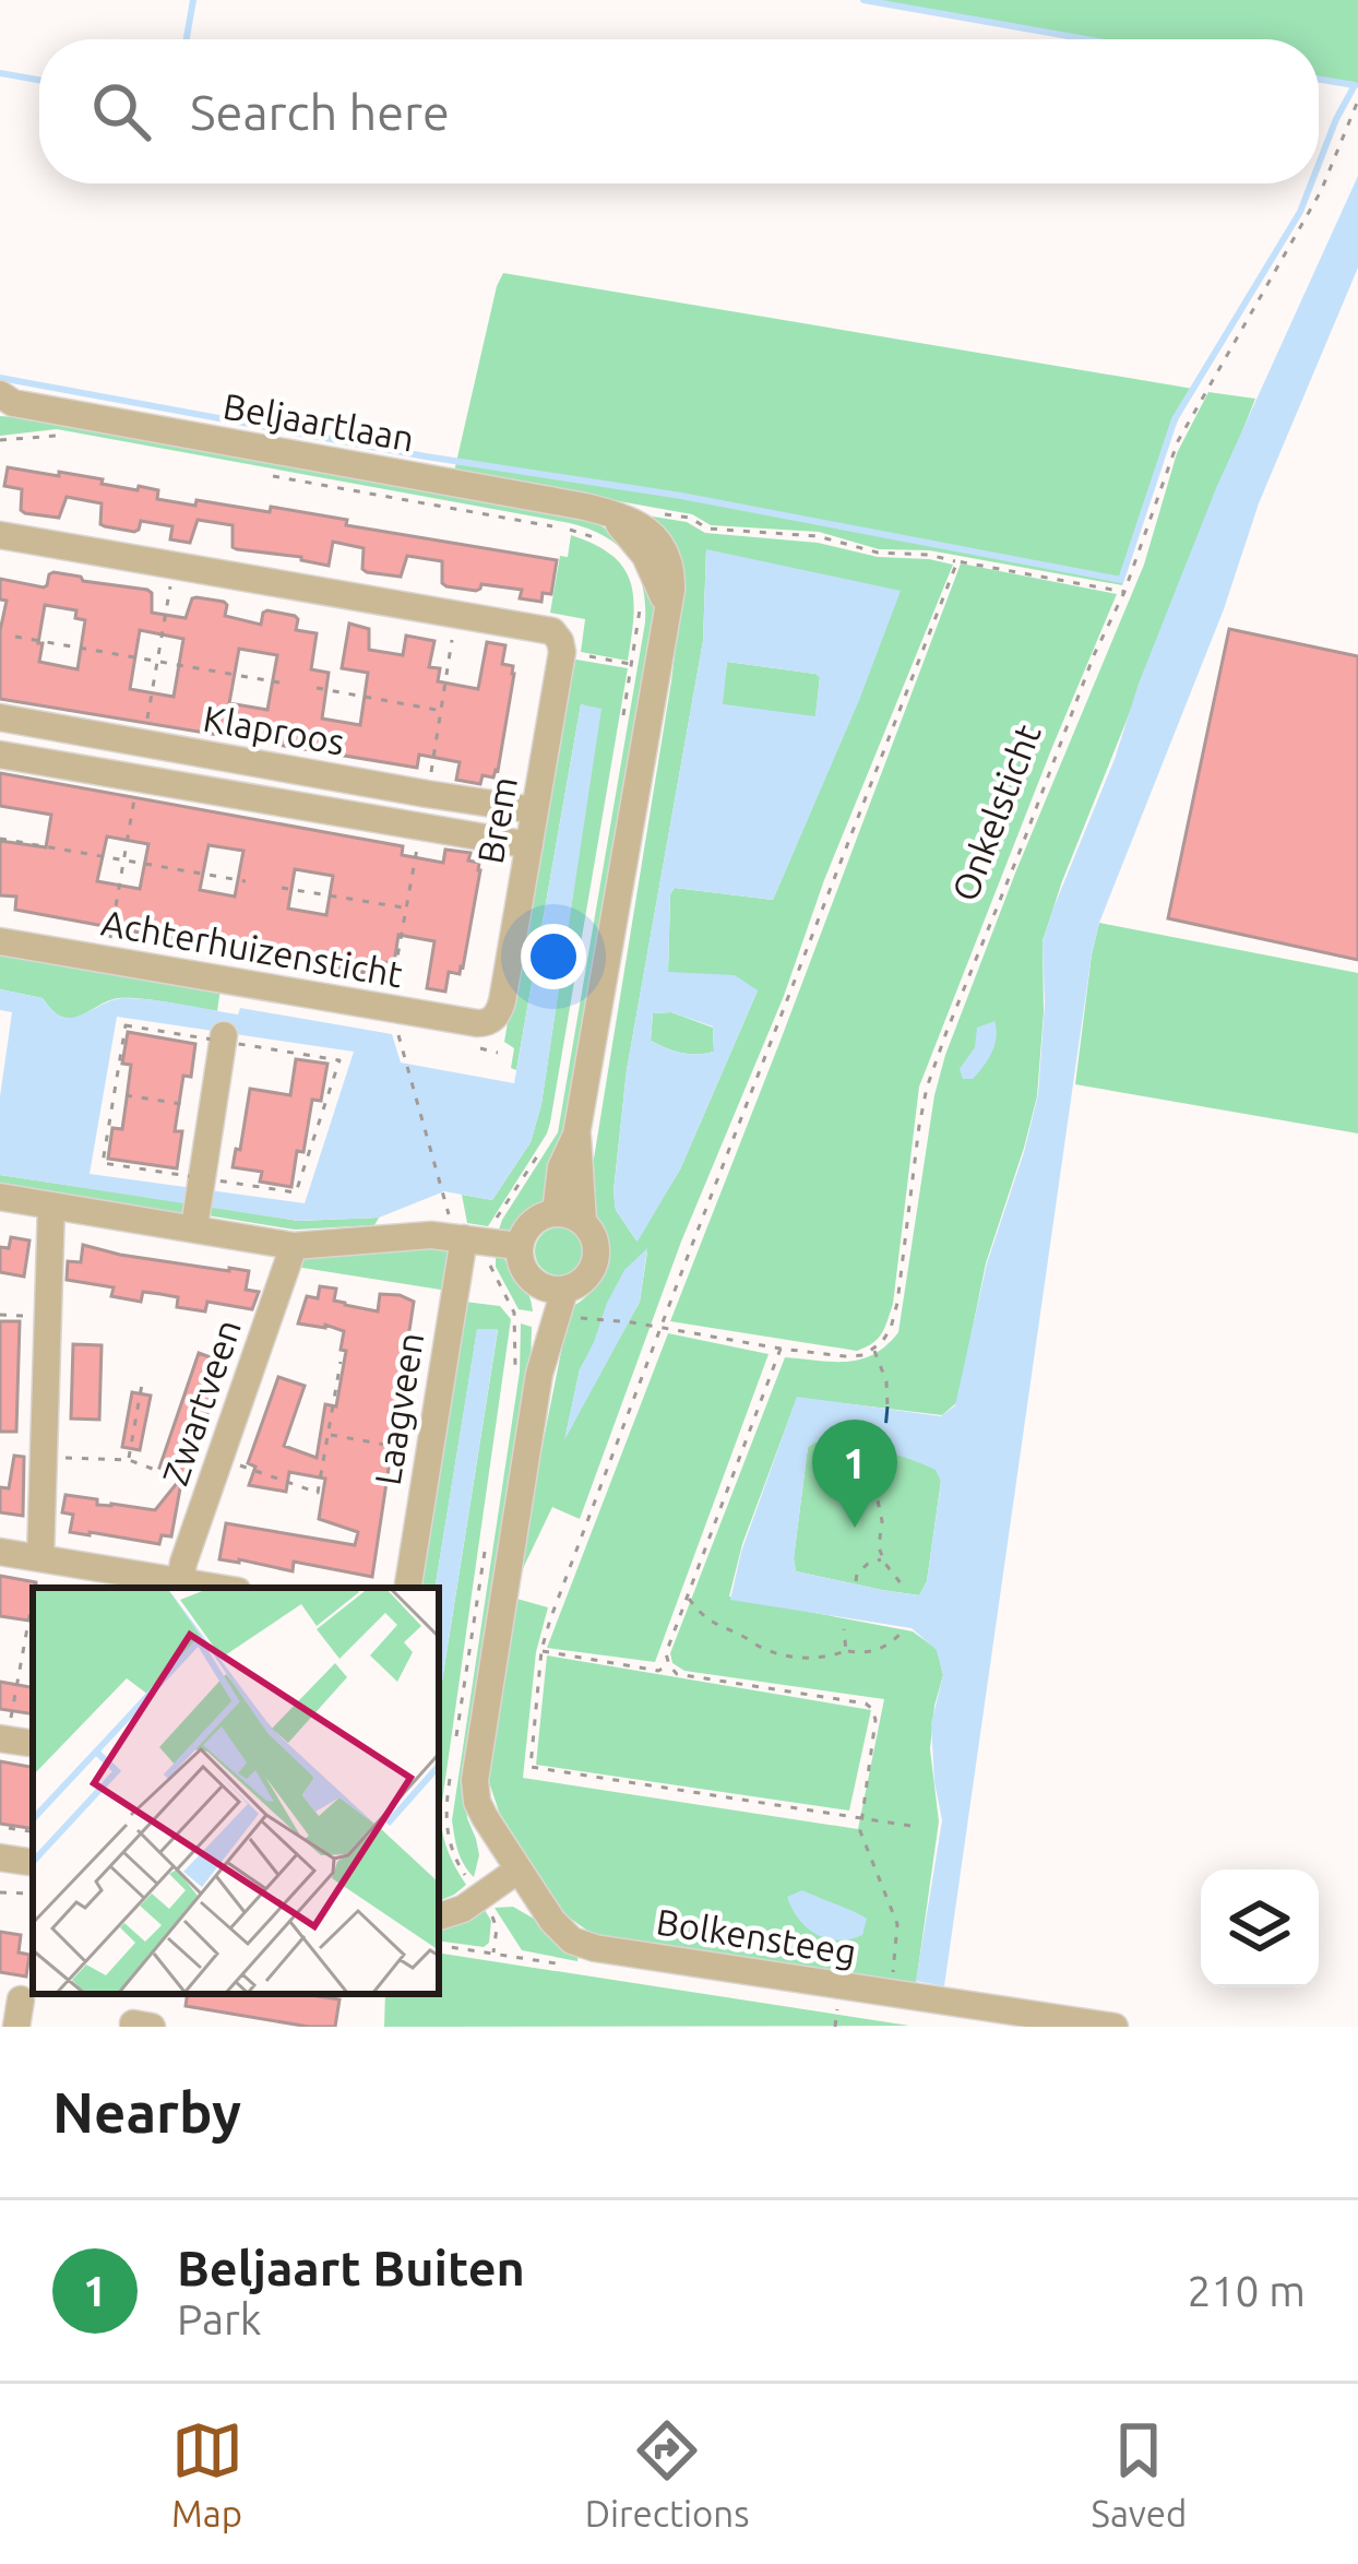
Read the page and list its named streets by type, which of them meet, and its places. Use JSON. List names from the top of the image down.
{
  "streets": {
    "street": [
      "Beljaartlaan",
      "Klaproos",
      "Brem",
      "Achterhuizensticht",
      "Zwartveen",
      "Laagveen",
      "Bolkensteeg"
    ],
    "path": ["Onkelsticht"]
  },
  "crossings": [
    ["Klaproos", "Brem"],
    ["Brem", "Achterhuizensticht"]
  ],
  "page": {
    "search": "Search here",
    "pins": "1",
    "heading": "Nearby",
    "list": [
      {
        "mark": "1",
        "name": "Beljaart Buiten",
        "note": "Park",
        "value": "210 m"
      }
    ],
    "nav": ["Map", "Directions", "Saved"]
  }
}
